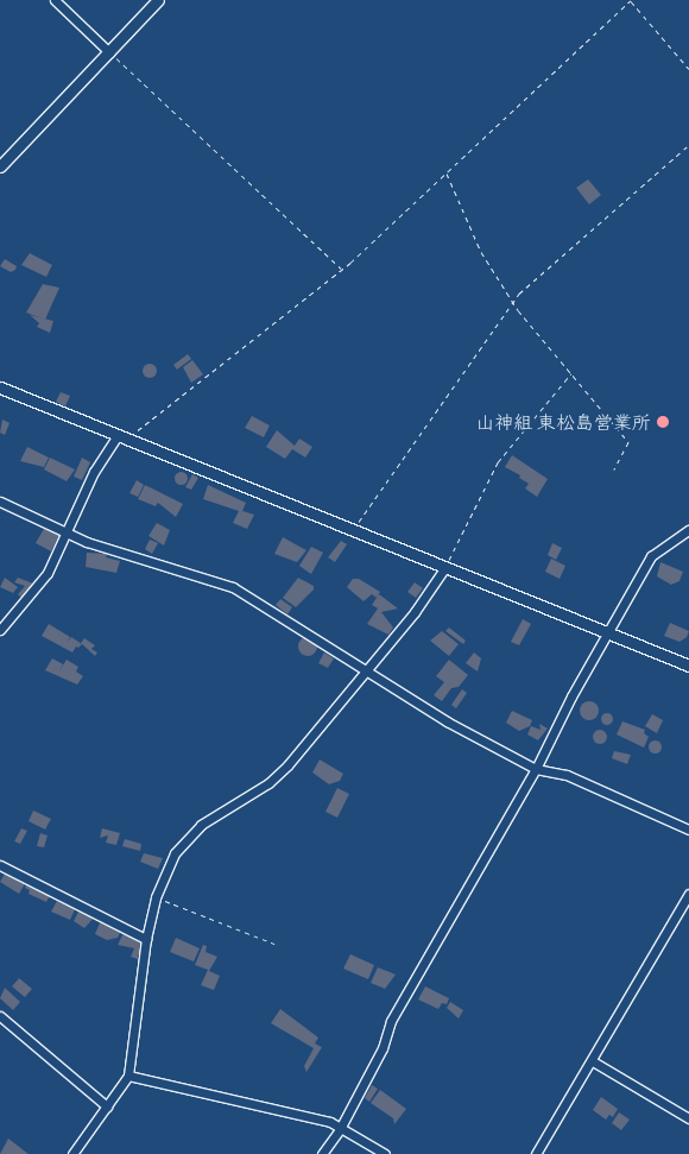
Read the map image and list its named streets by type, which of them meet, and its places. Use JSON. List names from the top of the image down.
{
  "places": ["山神組 東松島営業所"]
}
